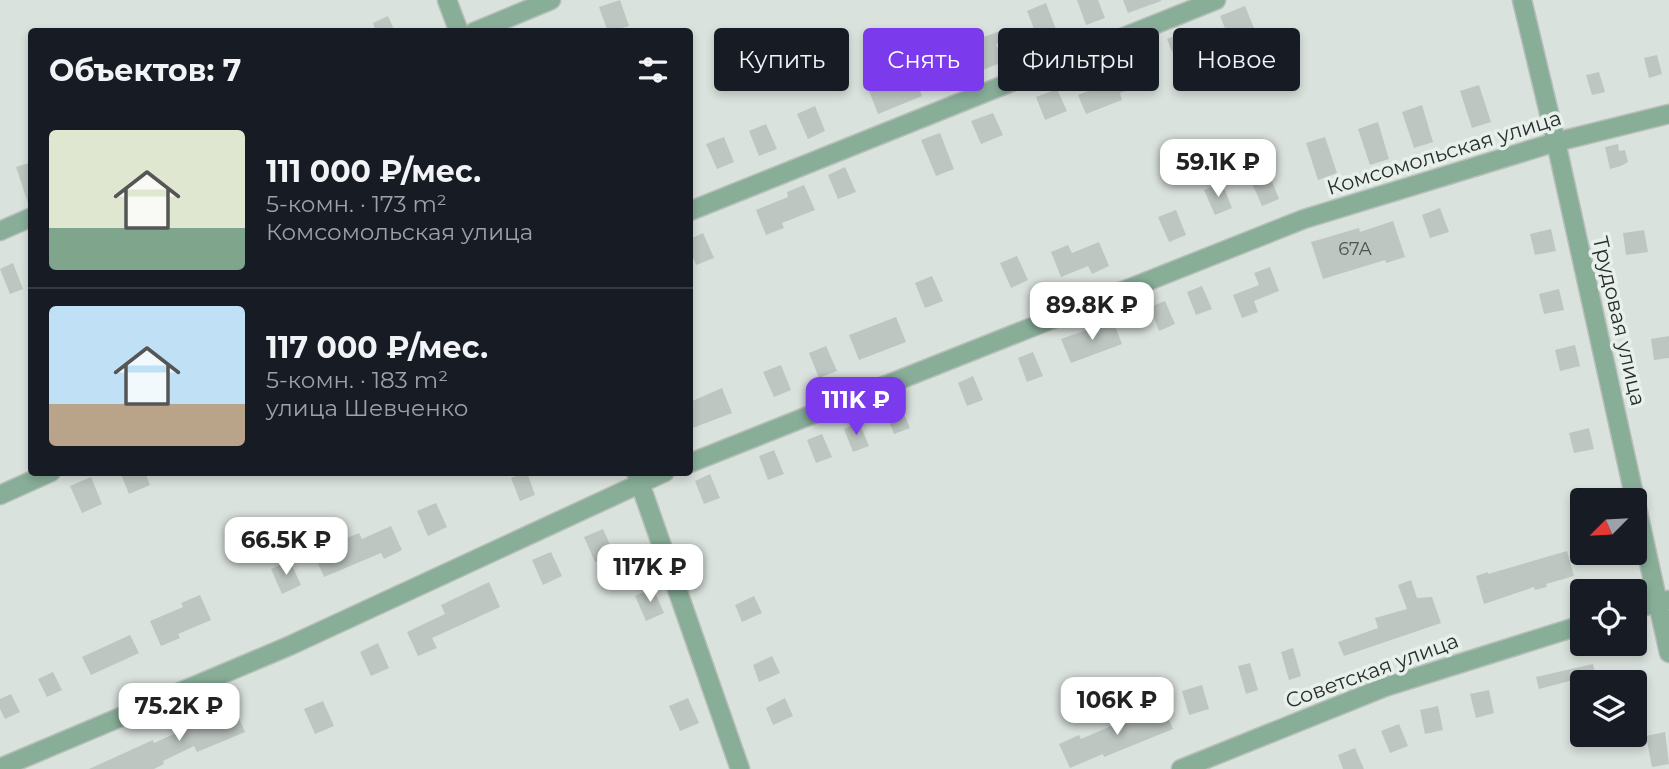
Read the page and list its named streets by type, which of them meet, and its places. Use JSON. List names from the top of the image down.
{
  "streets": {
    "street": ["Комсомольская улица", "Трудовая улица", "Советская улица"]
  },
  "crossings": [
    ["Комсомольская улица", "Трудовая улица"]
  ],
  "house_numbers": ["67А"],
  "north": "bottom left",
  "page": {
    "chip": [
      "Купить",
      "Снять",
      "Фильтры",
      "Новое"
    ],
    "heading": "Объектов: 7",
    "list": [
      {
        "name": "111 000 ₽/мес.",
        "note": "5-комн. · 173 m² · Комсомольская улица"
      },
      {
        "name": "117 000 ₽/мес.",
        "note": "5-комн. · 183 m² · улица Шевченко"
      }
    ],
    "price": [
      "59.1K ₽",
      "89.8K ₽",
      "111K ₽",
      "66.5K ₽",
      "117K ₽",
      "106K ₽",
      "75.2K ₽"
    ]
  }
}
